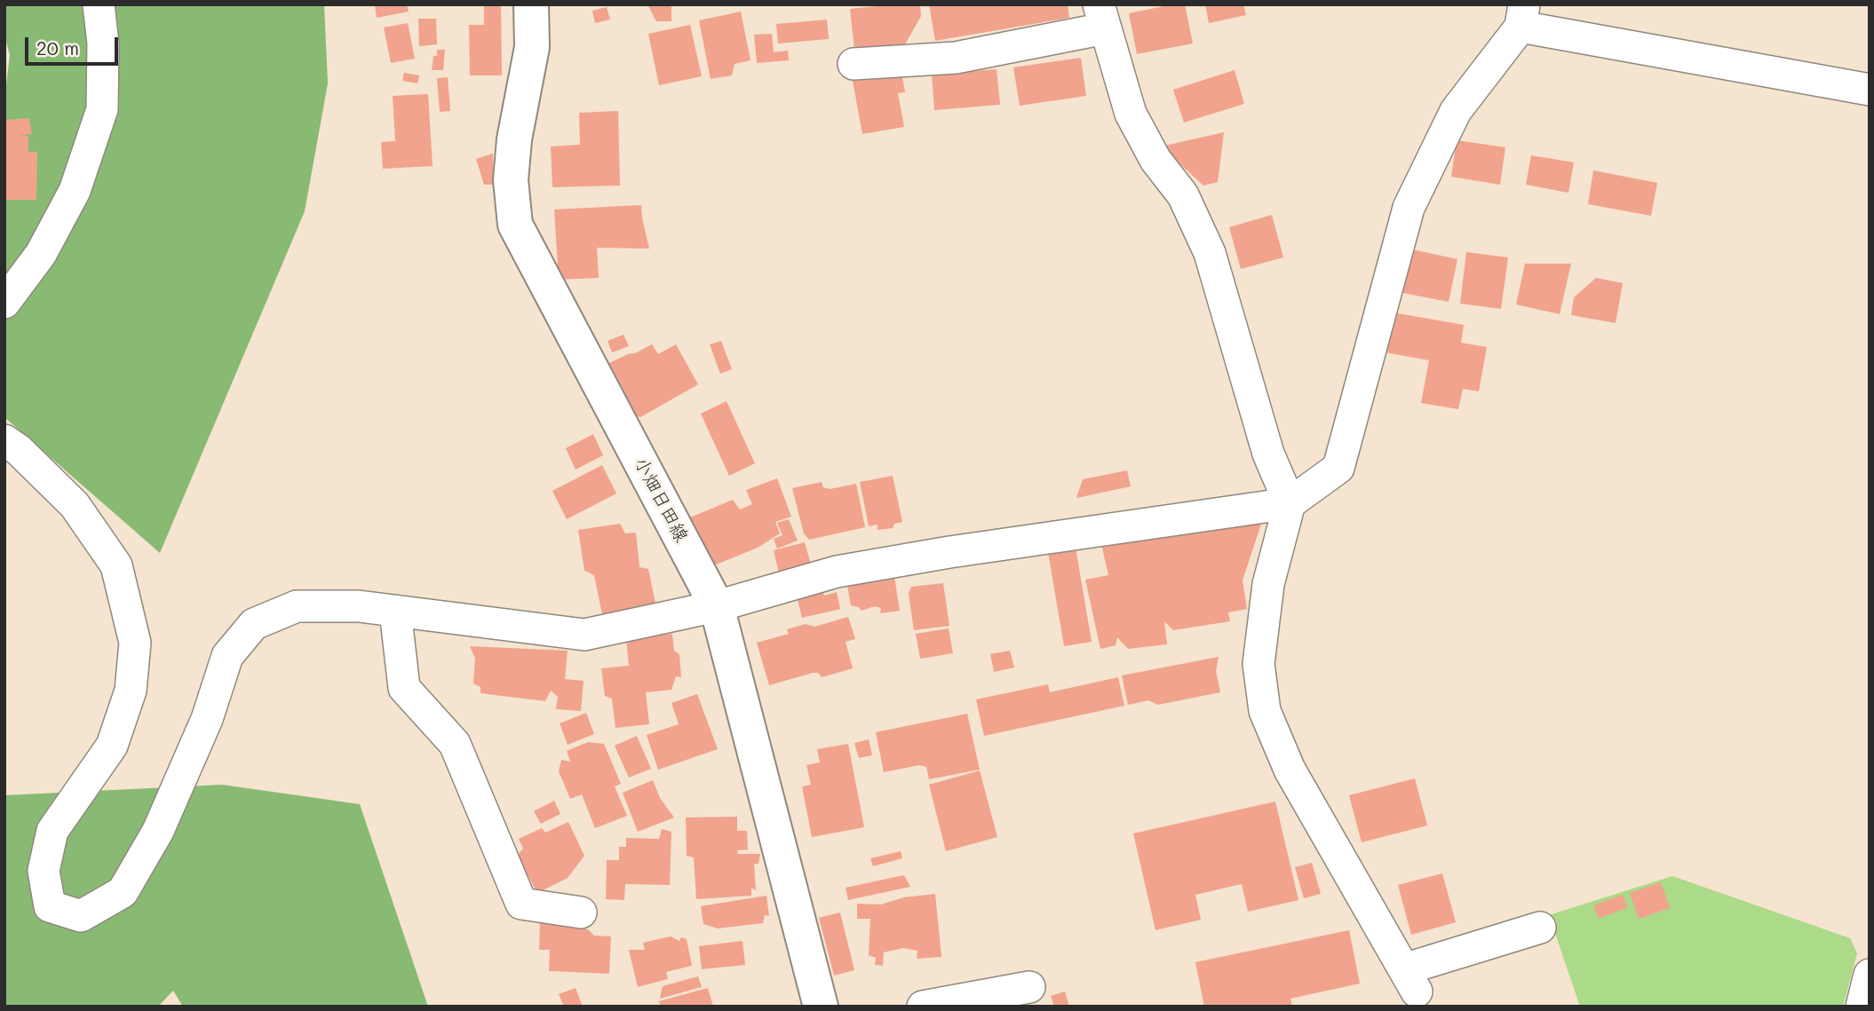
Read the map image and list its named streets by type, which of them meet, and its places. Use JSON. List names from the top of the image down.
{
  "streets": {
    "main road": ["小畑日田線"]
  },
  "scale_bar": "20 m"
}
